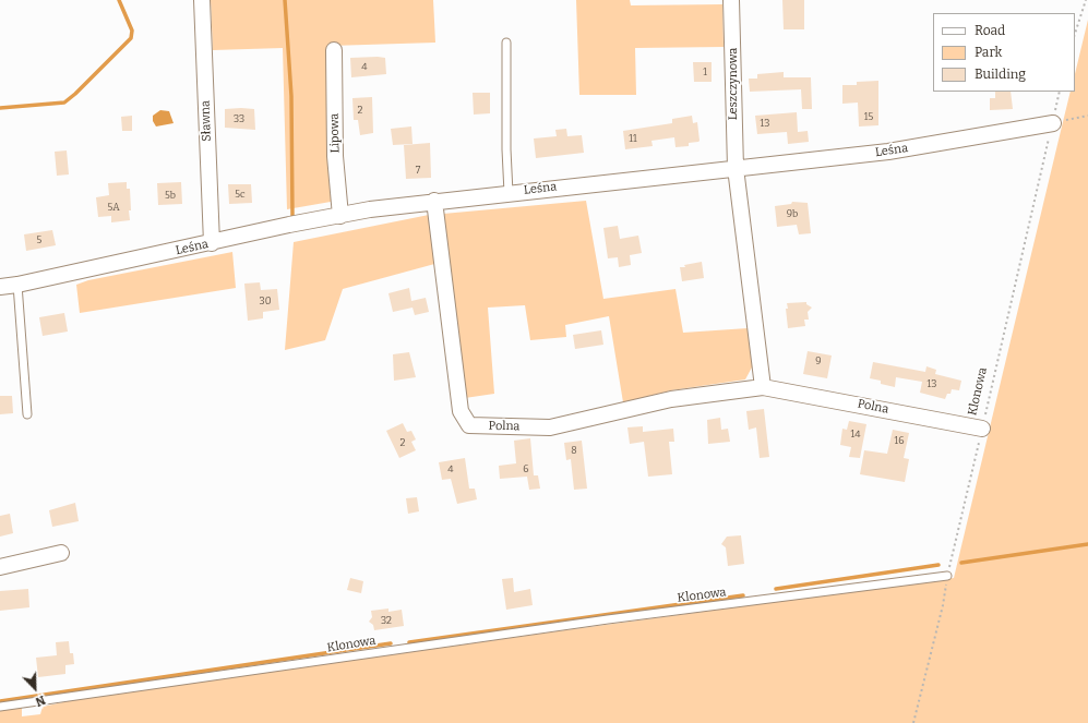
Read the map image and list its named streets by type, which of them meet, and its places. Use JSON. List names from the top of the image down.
{
  "streets": {
    "street": [
      "Leszczynowa",
      "Sławna",
      "Lipowa",
      "Leśna",
      "Polna"
    ],
    "lane": ["Klonowa"]
  },
  "crossings": [
    ["Leszczynowa", "Leśna"],
    ["Sławna", "Leśna"],
    ["Lipowa", "Leśna"],
    ["Leśna", "Klonowa"],
    ["Leśna", "Polna"],
    ["Klonowa", "Polna"]
  ],
  "house_numbers": [
    "4",
    "1",
    "2",
    "15",
    "33",
    "13",
    "11",
    "7",
    "5c",
    "5b",
    "5A",
    "9b",
    "5",
    "30",
    "9",
    "13",
    "14",
    "16",
    "2",
    "8",
    "4",
    "6",
    "32"
  ],
  "legend": ["Road", "Park", "Building"],
  "north": "bottom right"
}
